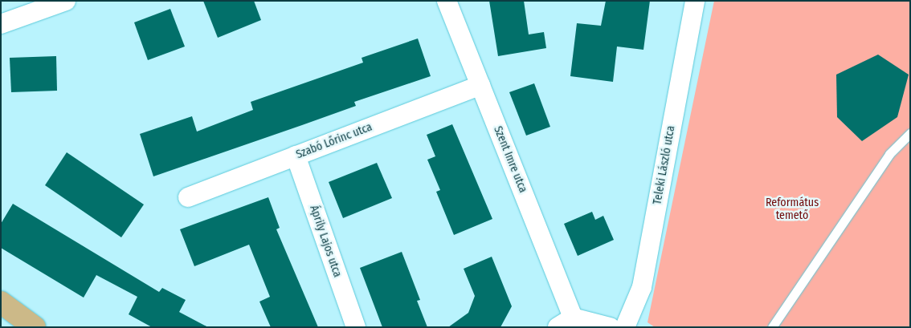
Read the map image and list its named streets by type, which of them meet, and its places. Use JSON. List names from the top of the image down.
{
  "streets": {
    "street": [
      "Szabó Lőrinc utca",
      "Szent Imre utca",
      "Teleki László utca",
      "Áprily Lajos utca"
    ]
  },
  "crossings": [
    ["Szabó Lőrinc utca", "Szent Imre utca"],
    ["Szabó Lőrinc utca", "Áprily Lajos utca"]
  ],
  "parks": ["Református temető"]
}
